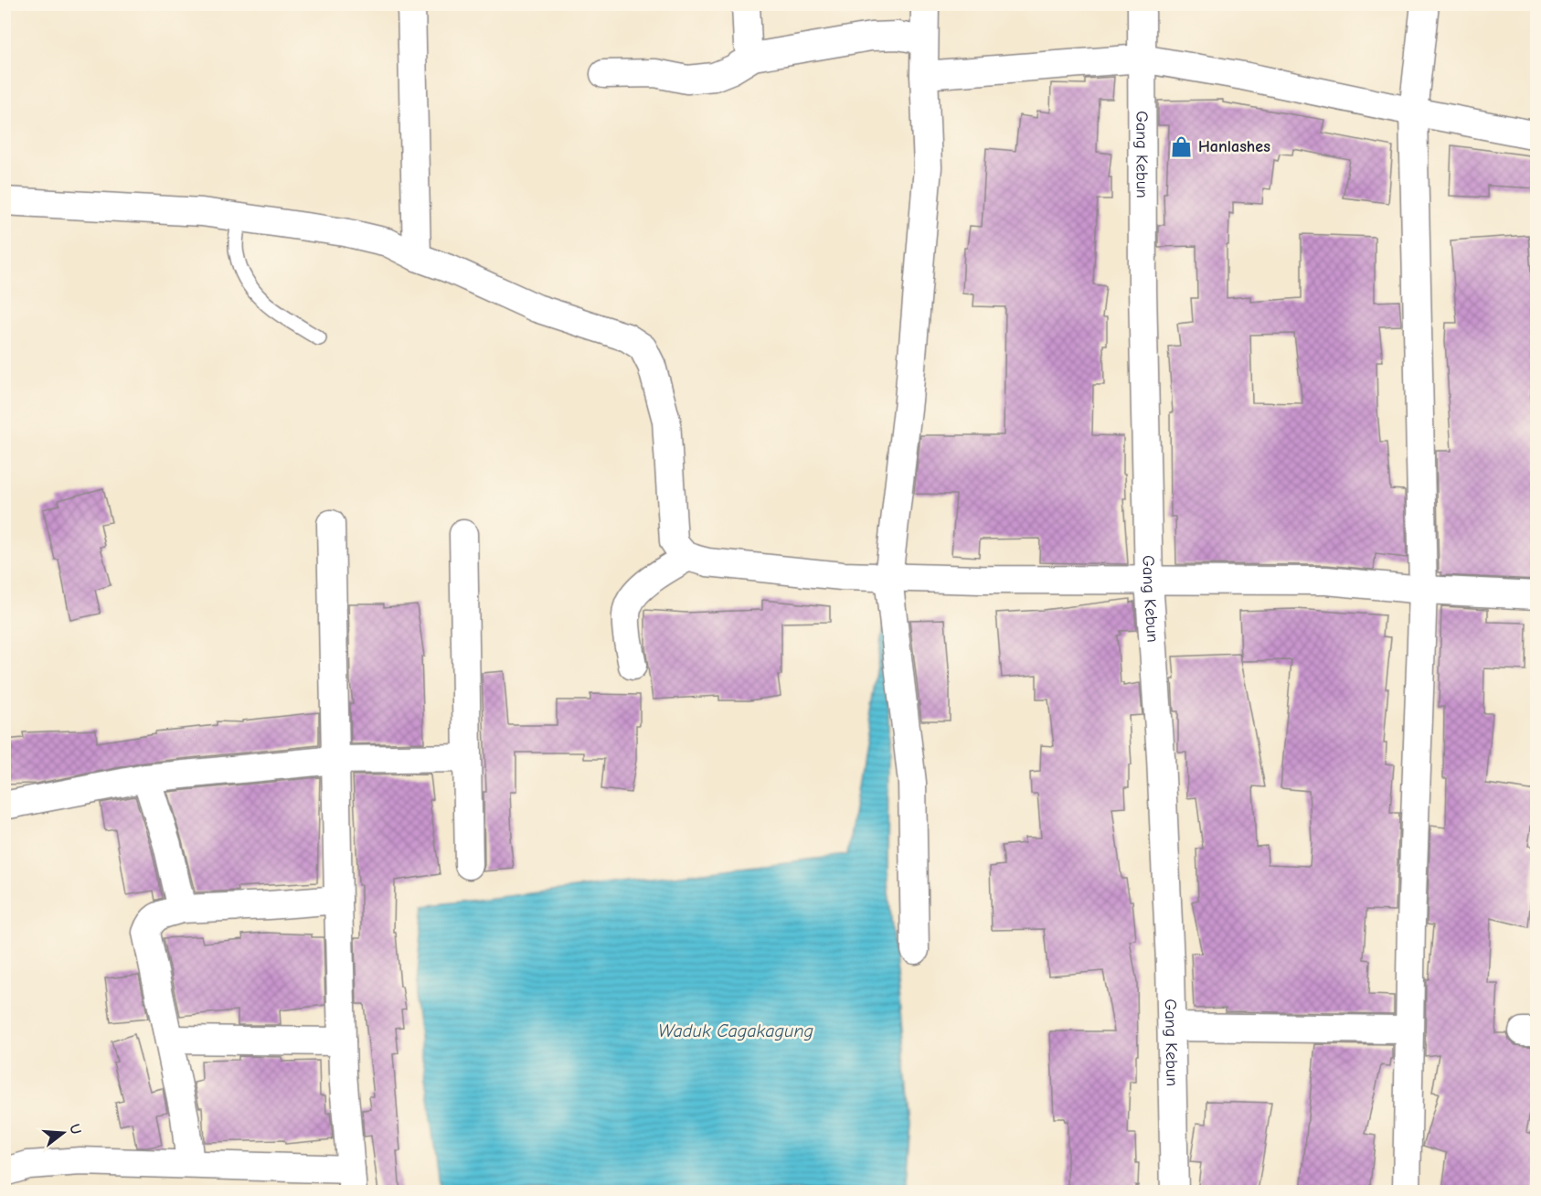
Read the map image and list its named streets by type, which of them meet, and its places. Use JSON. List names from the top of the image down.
{
  "streets": {
    "street": ["Gang Kebun"]
  },
  "water": ["Waduk Cagakagung"],
  "places": {
    "shop": ["Hanlashes"]
  },
  "north": "right"
}
